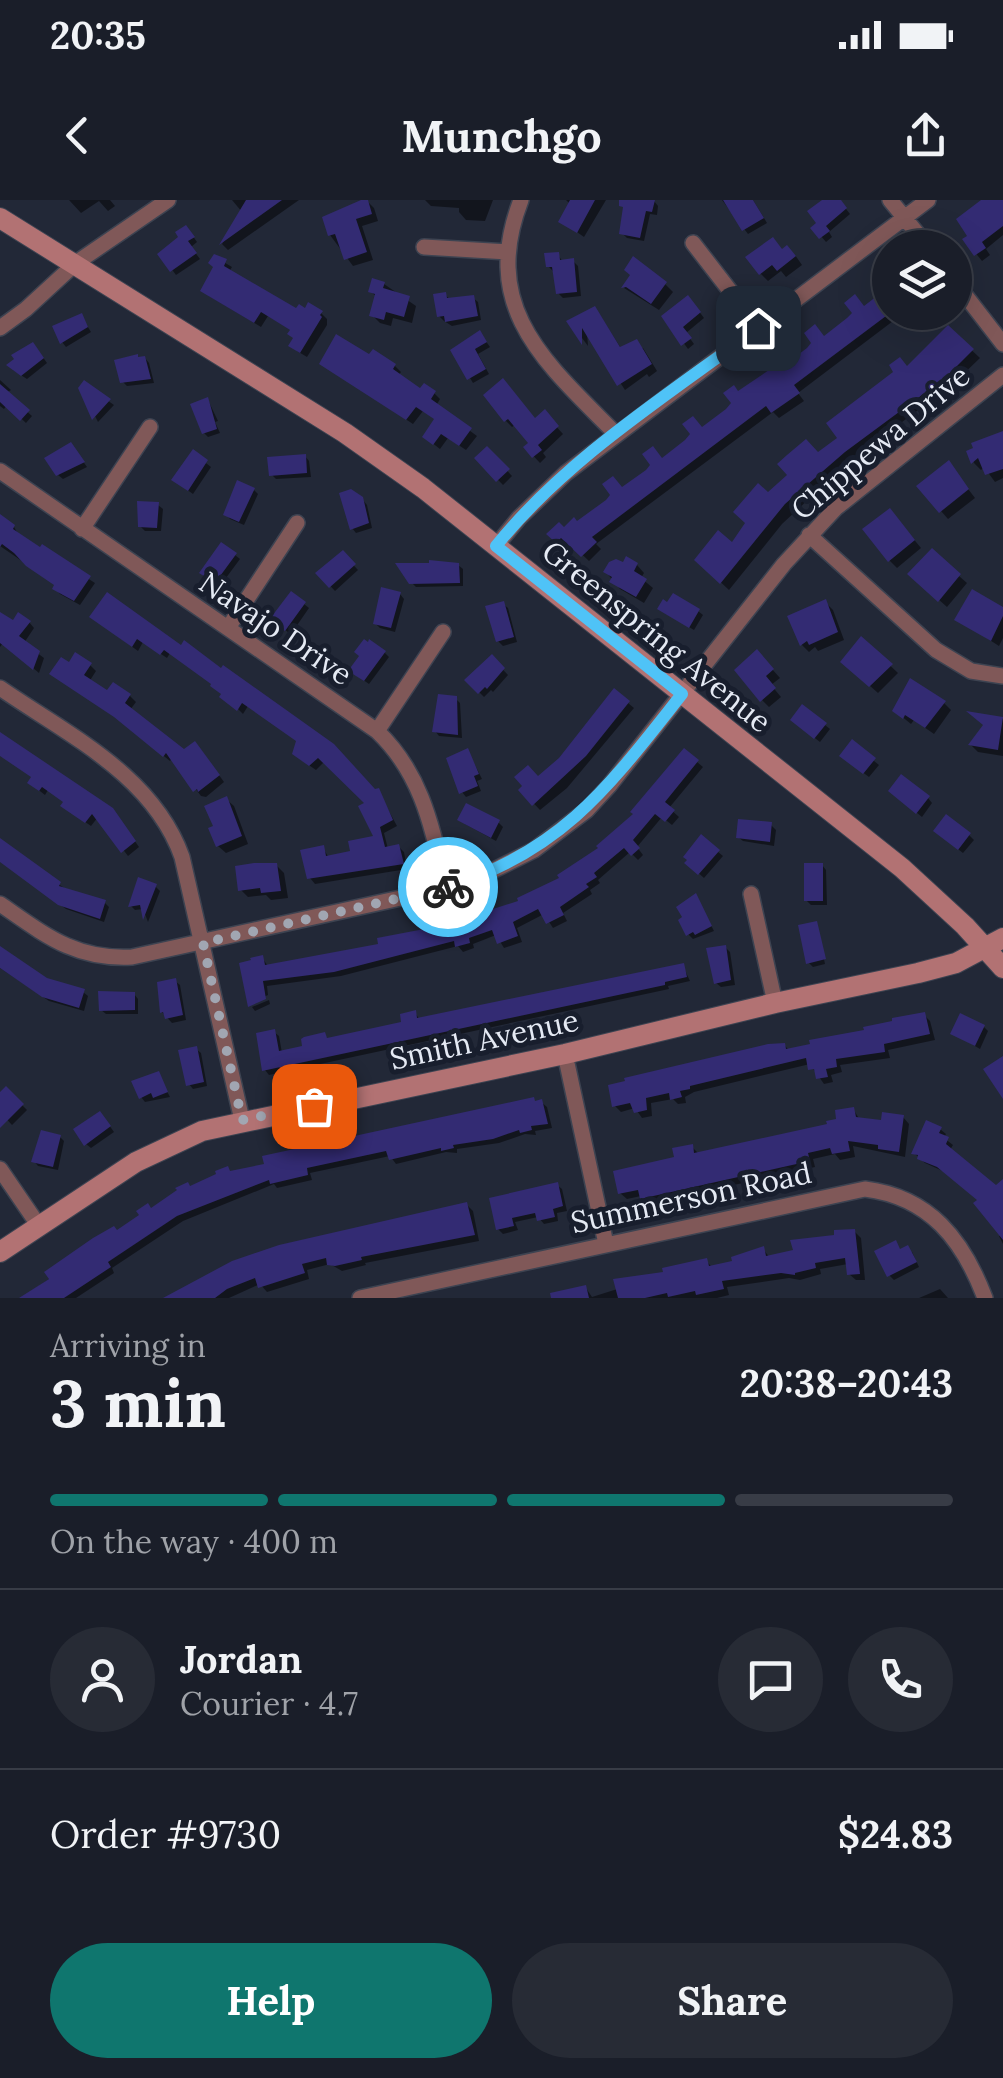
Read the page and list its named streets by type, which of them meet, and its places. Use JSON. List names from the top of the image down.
{
  "streets": {
    "main road": ["Greenspring Avenue", "Smith Avenue"],
    "street": ["Chippewa Drive", "Navajo Drive", "Summerson Road"]
  },
  "crossings": [
    ["Chippewa Drive", "Navajo Drive"],
    ["Chippewa Drive", "Greenspring Avenue"],
    ["Greenspring Avenue", "Smith Avenue"]
  ],
  "page": {
    "status": "20:35",
    "header": "Munchgo",
    "heading": ["3 min", "Arriving in", "20:38–20:43"],
    "panel": [
      "Jordan",
      "Courier · 4.7",
      "Order #9730",
      "$24.83"
    ],
    "bar": "On the way · 400 m",
    "buttons": ["Help", "Share"]
  }
}
